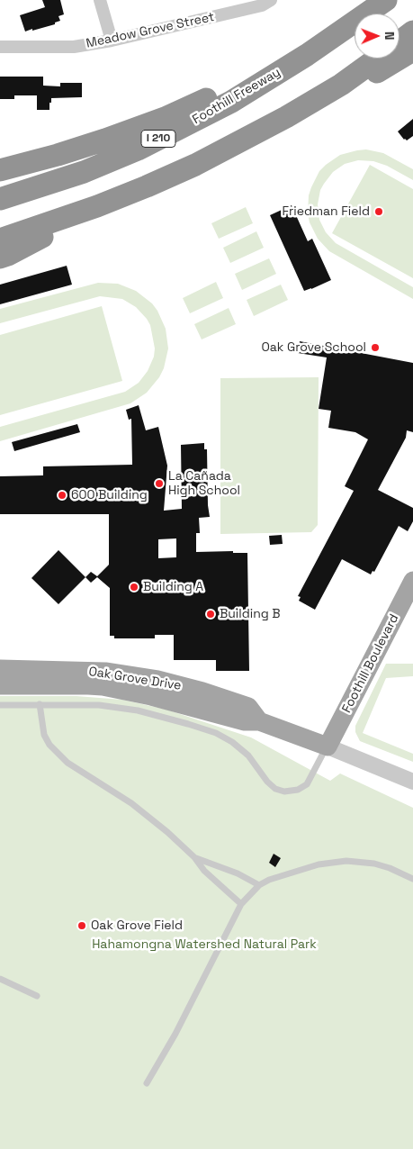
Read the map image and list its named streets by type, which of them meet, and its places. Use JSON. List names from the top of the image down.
{
  "streets": {
    "highway": ["Foothill Freeway", "I 210"],
    "main road": ["Foothill Boulevard", "Oak Grove Drive"],
    "street": ["Meadow Grove Street"]
  },
  "crossings": [
    ["Foothill Boulevard", "Oak Grove Drive"]
  ],
  "parks": ["Hahamongna Watershed Natural Park"],
  "places": [
    "Friedman Field",
    "Oak Grove School",
    "La Cañada High School",
    "600 Building",
    "Building A",
    "Building B",
    "Oak Grove Field"
  ],
  "north": "right"
}
